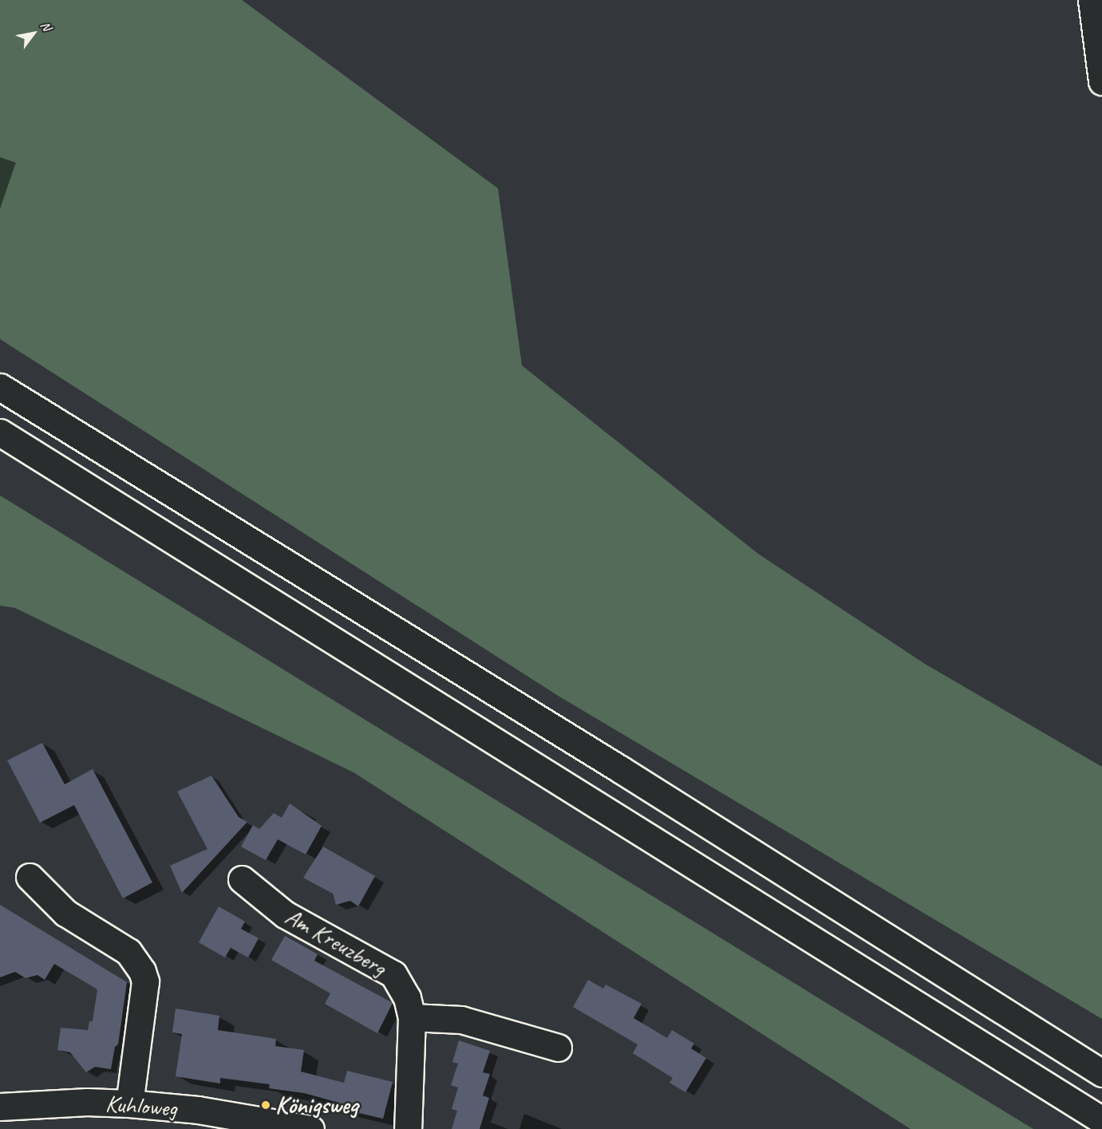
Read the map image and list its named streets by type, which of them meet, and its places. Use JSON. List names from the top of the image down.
{
  "streets": {
    "main road": ["Am Kreuzberg", "Kuhloweg"]
  },
  "places": ["Königsweg"],
  "north": "top right"
}
